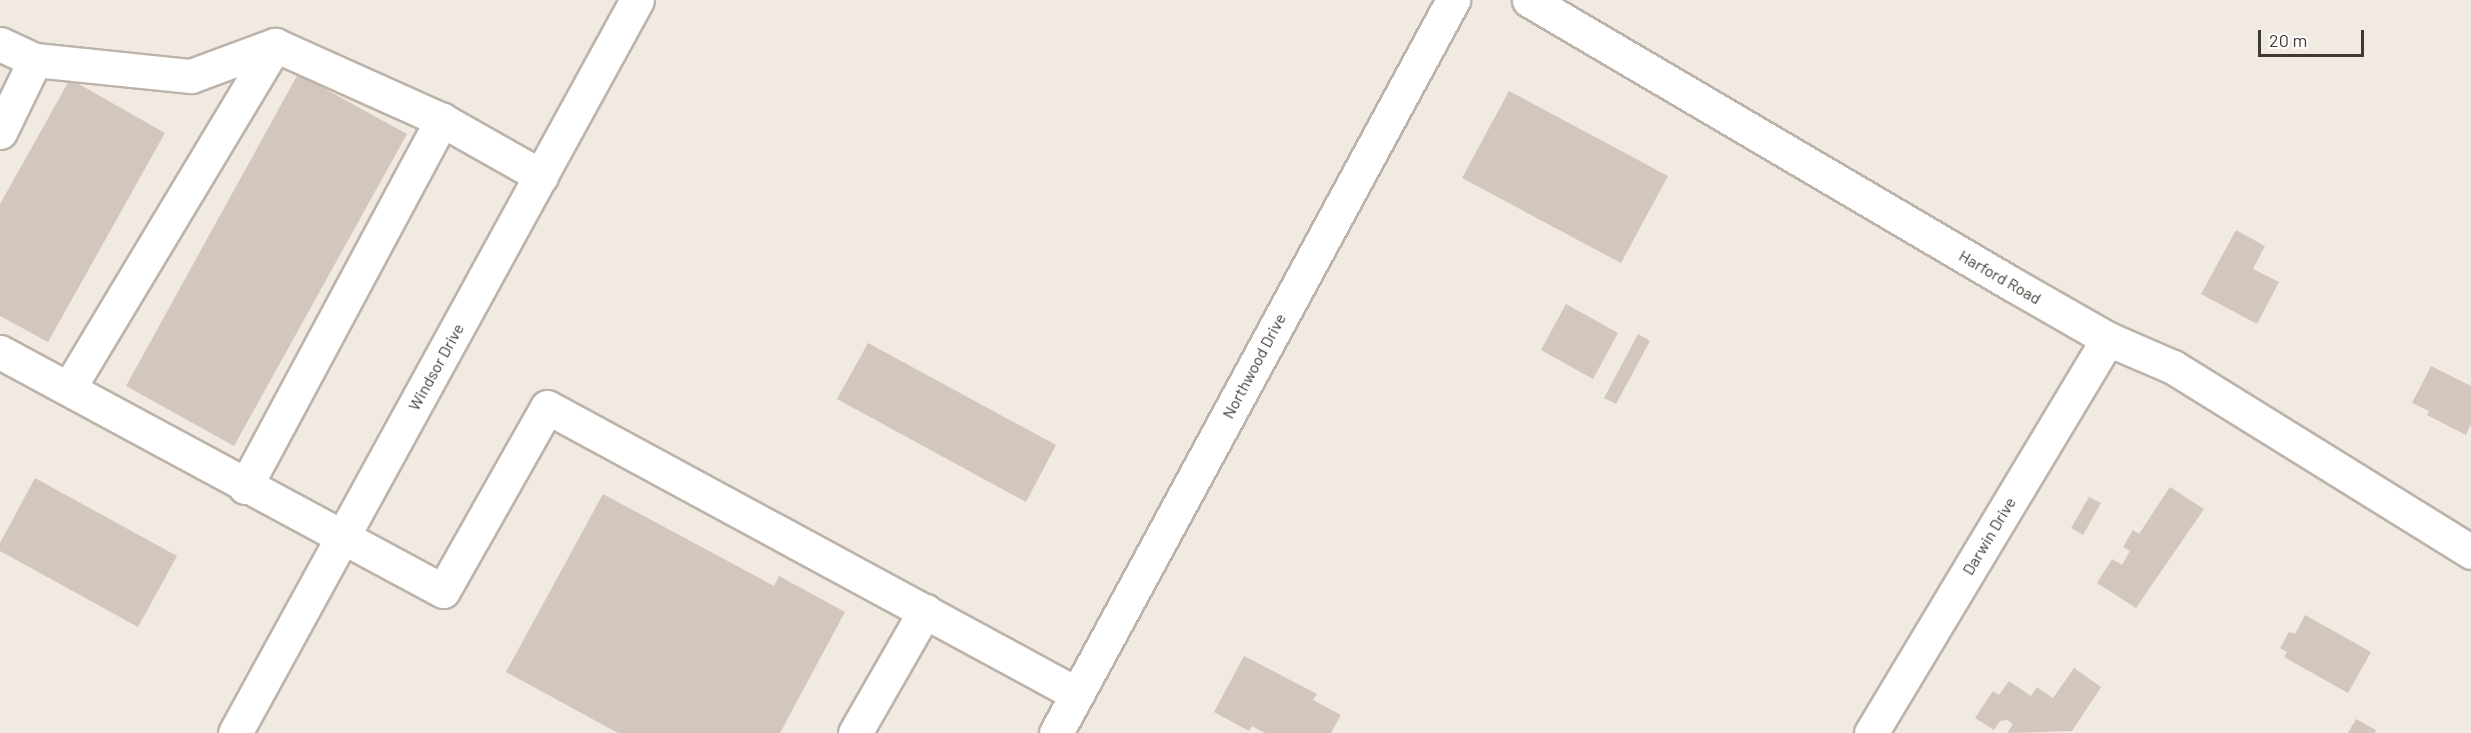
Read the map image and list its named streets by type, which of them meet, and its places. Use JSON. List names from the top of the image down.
{
  "streets": {
    "street": [
      "Harford Road",
      "Northwood Drive",
      "Windsor Drive",
      "Darwin Drive"
    ]
  },
  "crossings": [
    ["Harford Road", "Darwin Drive"]
  ],
  "scale_bar": "20 m"
}
